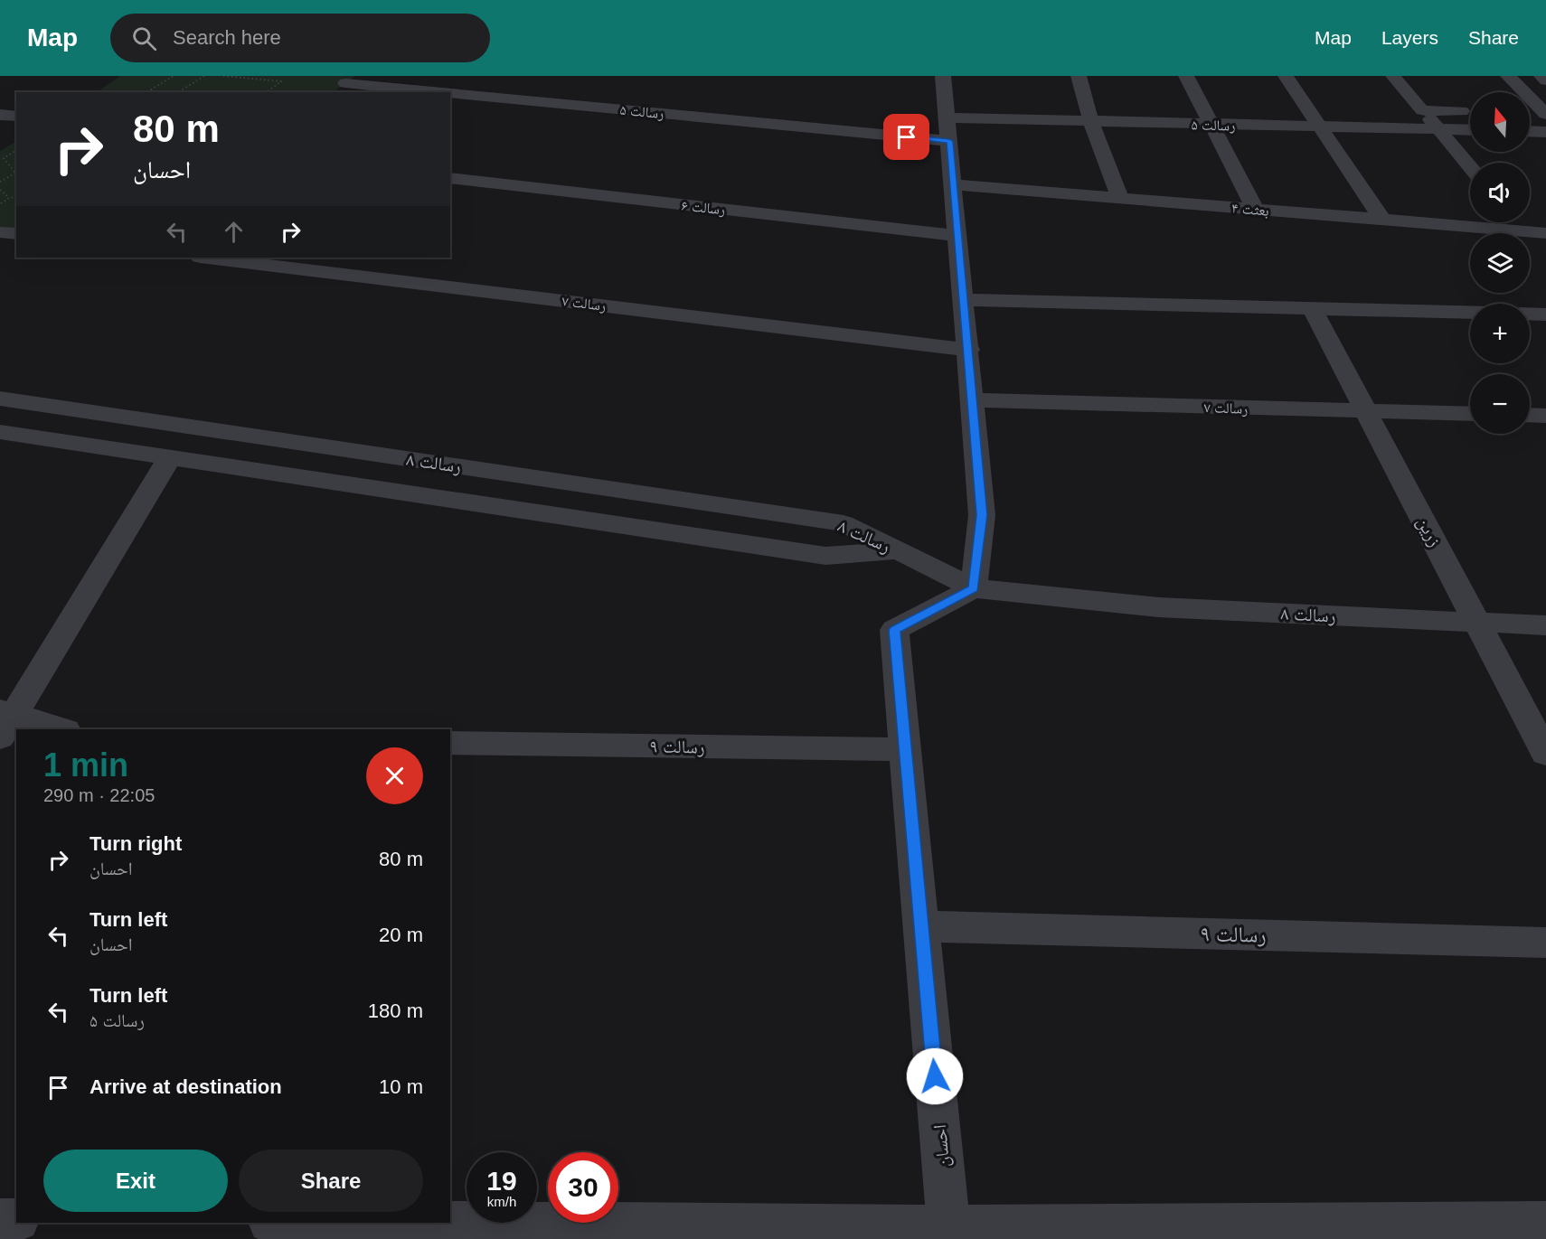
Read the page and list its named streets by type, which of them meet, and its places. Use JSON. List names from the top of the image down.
{
  "streets": {
    "street": [
      "رسالت ۵",
      "رسالت ۶",
      "بعثت ۴",
      "رسالت ۷",
      "رسالت ۸",
      "زرین",
      "رسالت ۹",
      "احسان"
    ]
  },
  "crossings": [
    ["رسالت ۷", "زرین"],
    ["رسالت ۸", "زرین"],
    ["رسالت ۸", "احسان"],
    ["رسالت ۹", "احسان"]
  ],
  "north": "top",
  "page": {
    "header": "Map",
    "search": "Search here",
    "nav": ["Map", "Layers", "Share"],
    "map_buttons": ["+", "−"],
    "turn": ["80 m", "احسان"],
    "heading": ["1 min", "290 m · 22:05"],
    "list": [
      {
        "name": "Turn right",
        "note": "احسان",
        "value": "80 m"
      },
      {
        "name": "Turn left",
        "note": "احسان",
        "value": "20 m"
      },
      {
        "name": "Turn left",
        "note": "رسالت ۵",
        "value": "180 m"
      },
      {
        "name": "Arrive at destination",
        "value": "10 m"
      }
    ],
    "buttons": ["Exit", "Share"],
    "speed": "19 km/h",
    "limit": "30"
  }
}
